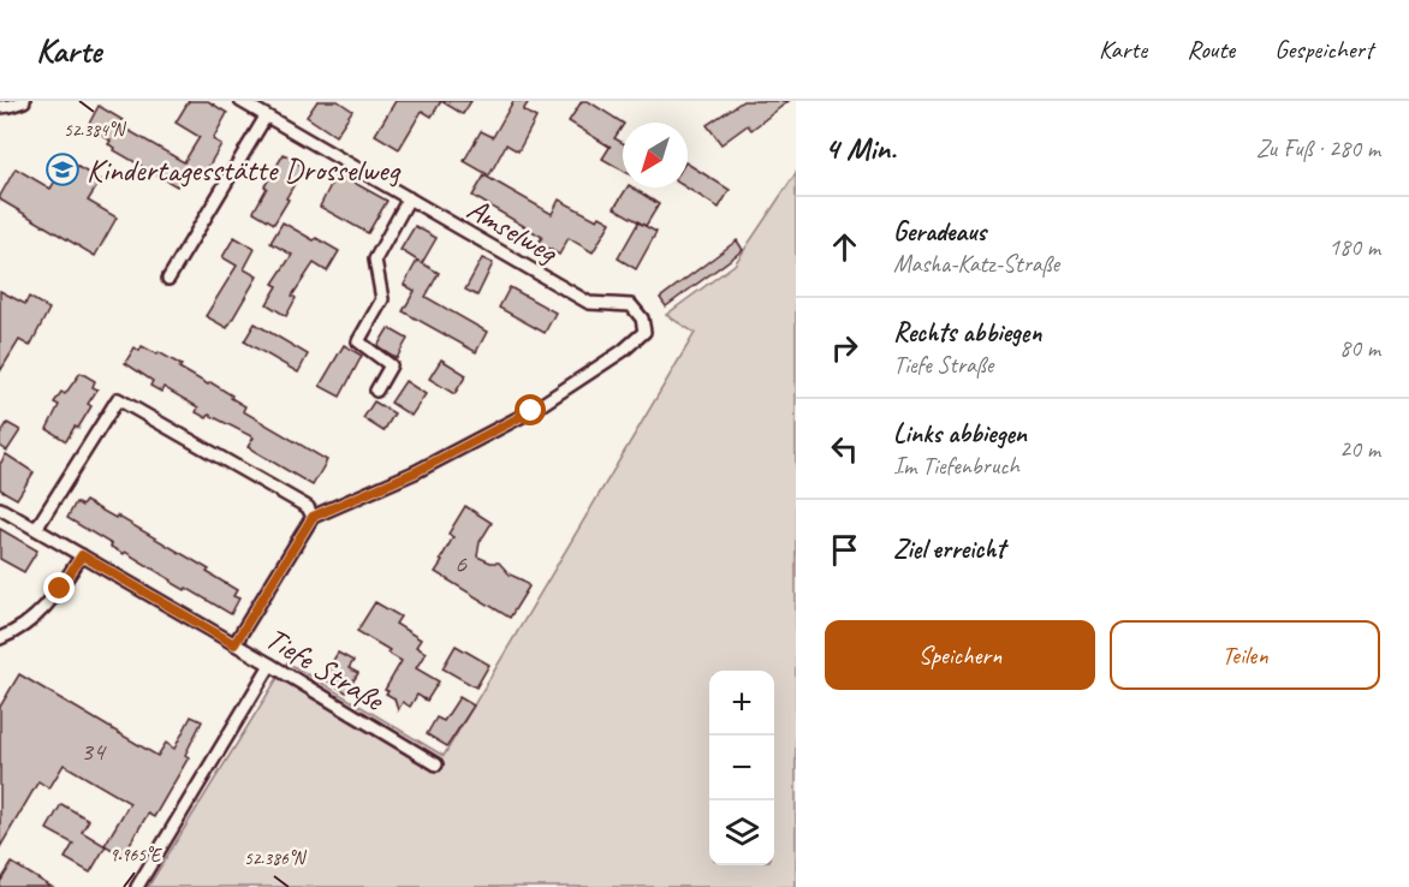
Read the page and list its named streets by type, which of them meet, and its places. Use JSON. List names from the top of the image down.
{
  "streets": {
    "street": ["Amselweg", "Tiefe Straße"]
  },
  "places": {
    "school or university": ["Kindertagesstätte Drosselweg"]
  },
  "house_numbers": ["6", "34"],
  "north": "bottom left",
  "page": {
    "header": "Karte",
    "nav": ["Karte", "Route", "Gespeichert"],
    "heading": ["4 Min.", "Zu Fuß · 280 m"],
    "list": [
      ["Geradeaus", "Masha-Katz-Straße", "180 m"],
      ["Rechts abbiegen", "Tiefe Straße", "80 m"],
      ["Links abbiegen", "Im Tiefenbruch", "20 m"],
      "Ziel erreicht"
    ],
    "buttons": ["Speichern", "Teilen"],
    "map_buttons": ["+", "−"]
  },
  "coordinates": ["52.384°N", "9.965°E", "52.386°N"]
}
